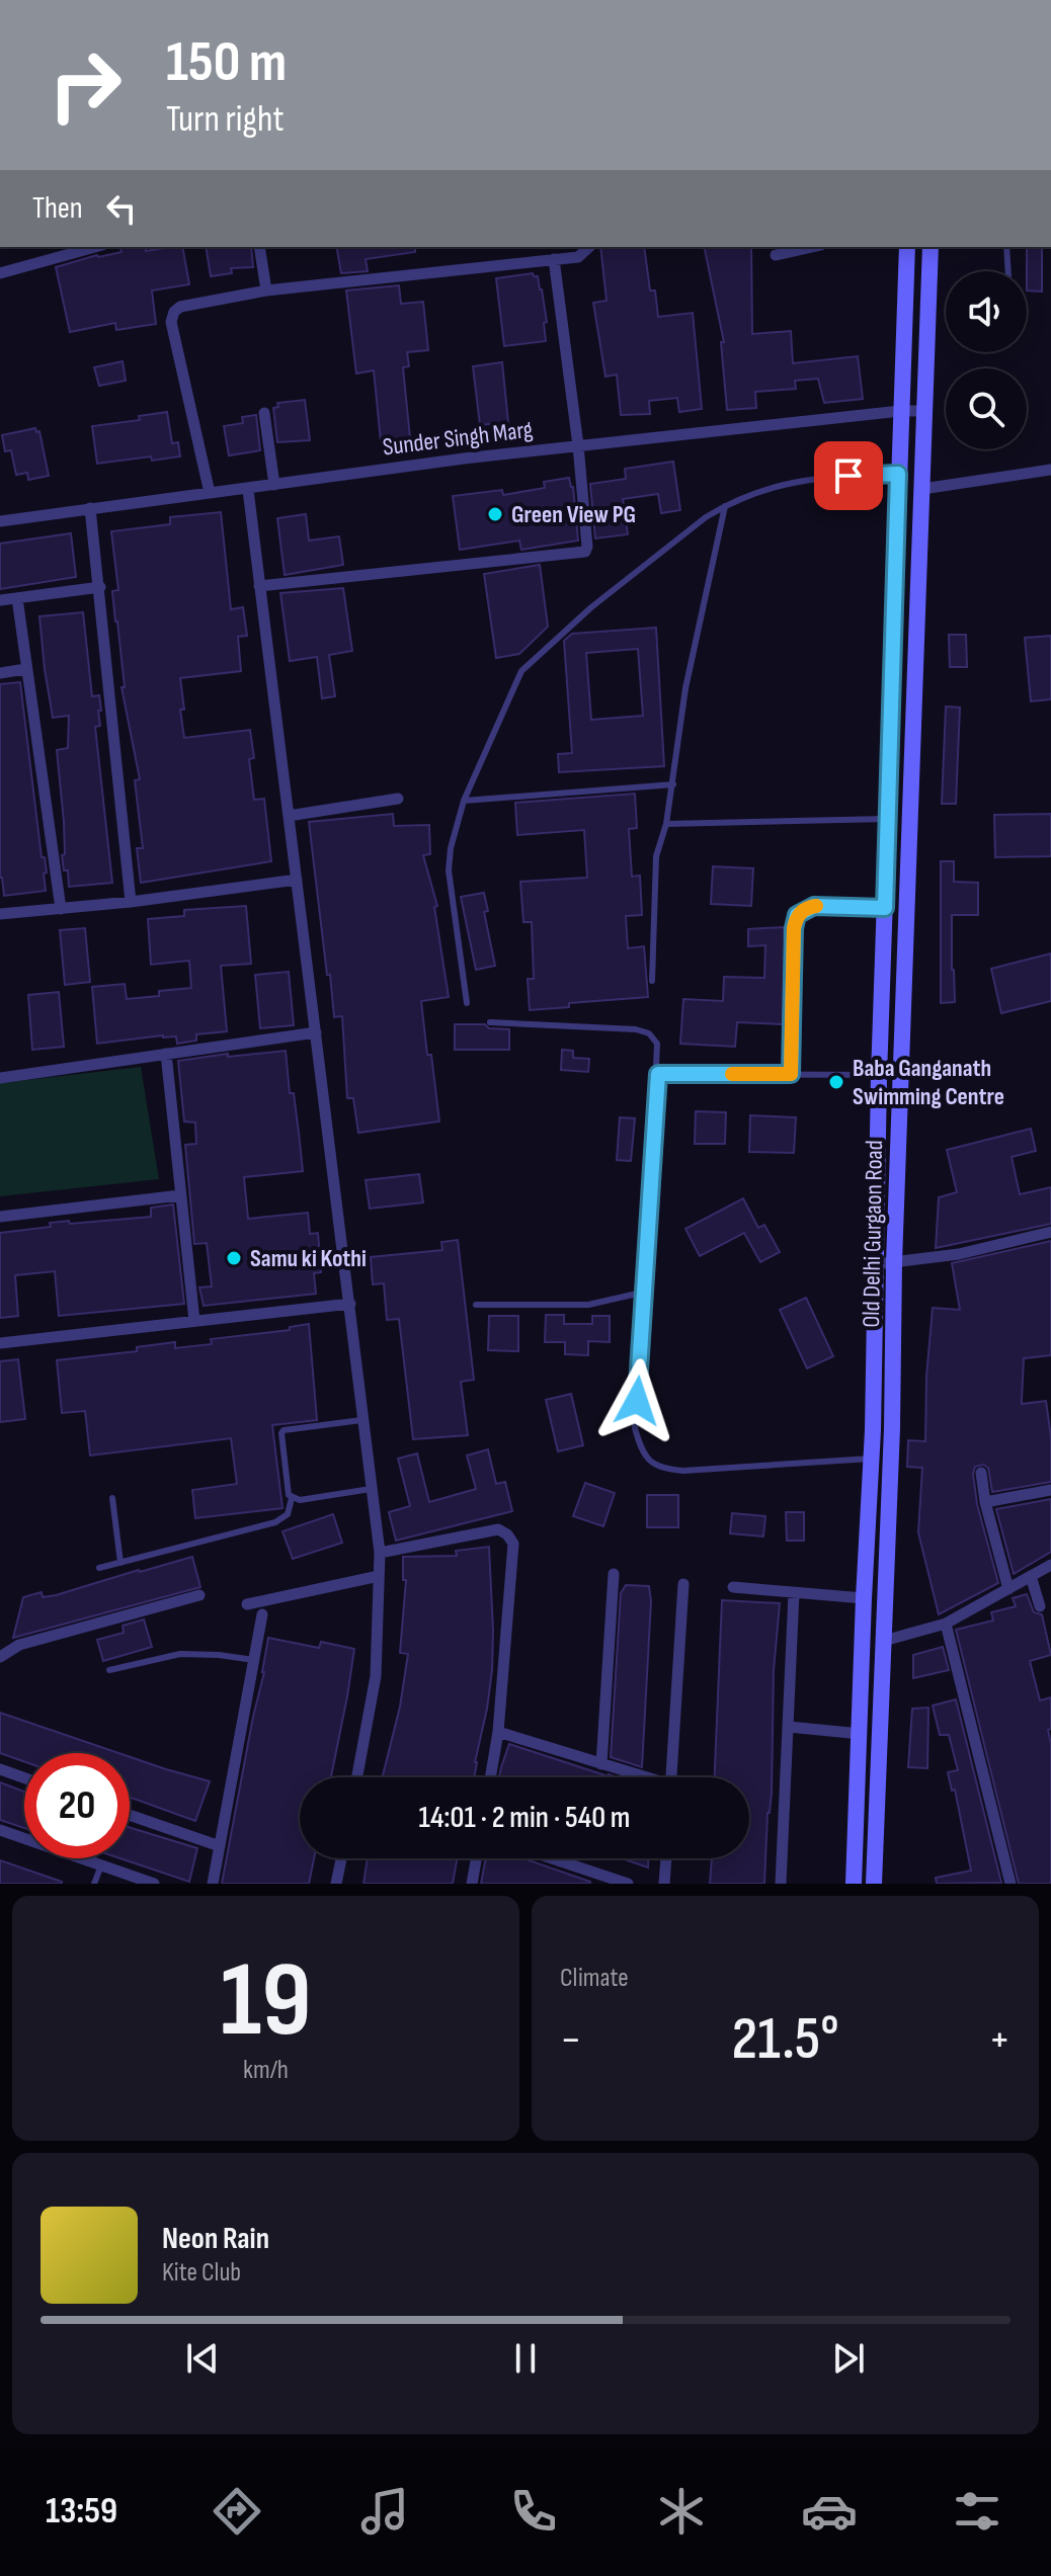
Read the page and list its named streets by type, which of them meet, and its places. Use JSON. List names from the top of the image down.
{
  "streets": {
    "main road": ["Old Delhi Gurgaon Road"],
    "street": ["Sunder Singh Marg"]
  },
  "crossings": [
    ["Sunder Singh Marg", "Old Delhi Gurgaon Road"]
  ],
  "places": ["Green View PG", "Baba Ganganath Swimming Centre", "Samu ki Kothi"],
  "page": {
    "turn": ["150 m", "Turn right"],
    "then": "Then",
    "limit": "20",
    "trip": "14:01 · 2 min · 540 m",
    "tile": [
      ["19", "km/h"],
      "Climate"
    ],
    "heat": ["−", "21.5°", "+"],
    "song": ["Neon Rain", "Kite Club"],
    "tabs": "13:59"
  }
}
